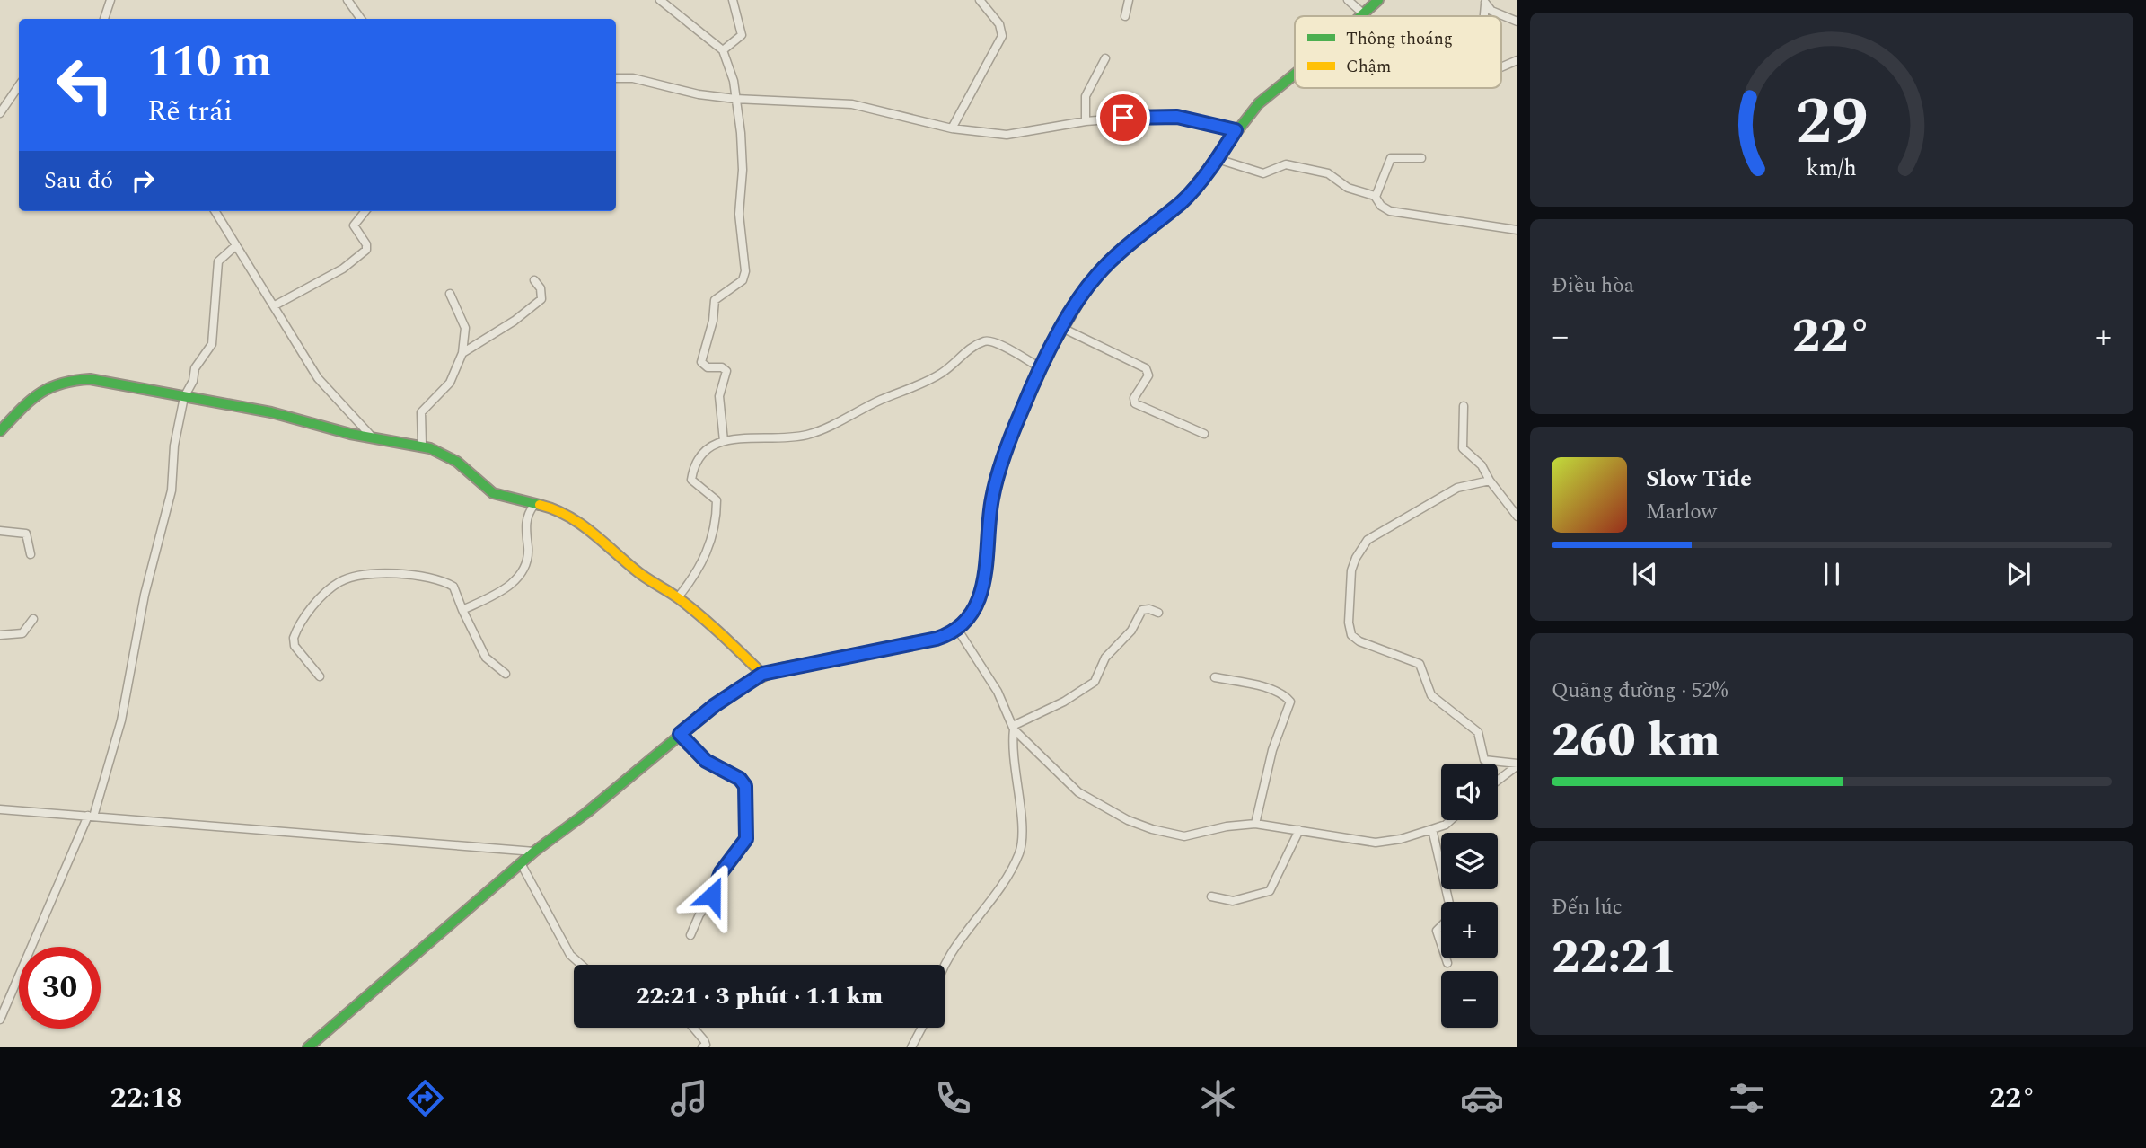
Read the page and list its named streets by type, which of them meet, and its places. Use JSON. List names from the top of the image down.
{
  "legend": ["Thông thoáng", "Chậm"],
  "page": {
    "turn": ["110 m", "Rẽ trái"],
    "then": "Sau đó",
    "tile": [
      "Điều hòa",
      ["Quãng đường · 52%", "260 km"],
      ["Đến lúc", "22:21"]
    ],
    "heat": ["−", "22°", "+"],
    "song": ["Slow Tide", "Marlow"],
    "map_buttons": ["+", "−"],
    "limit": "30",
    "trip": "22:21 · 3 phút · 1.1 km",
    "tabs": ["22:18", "22°"],
    "gauge": ["29", "km/h"]
  }
}
